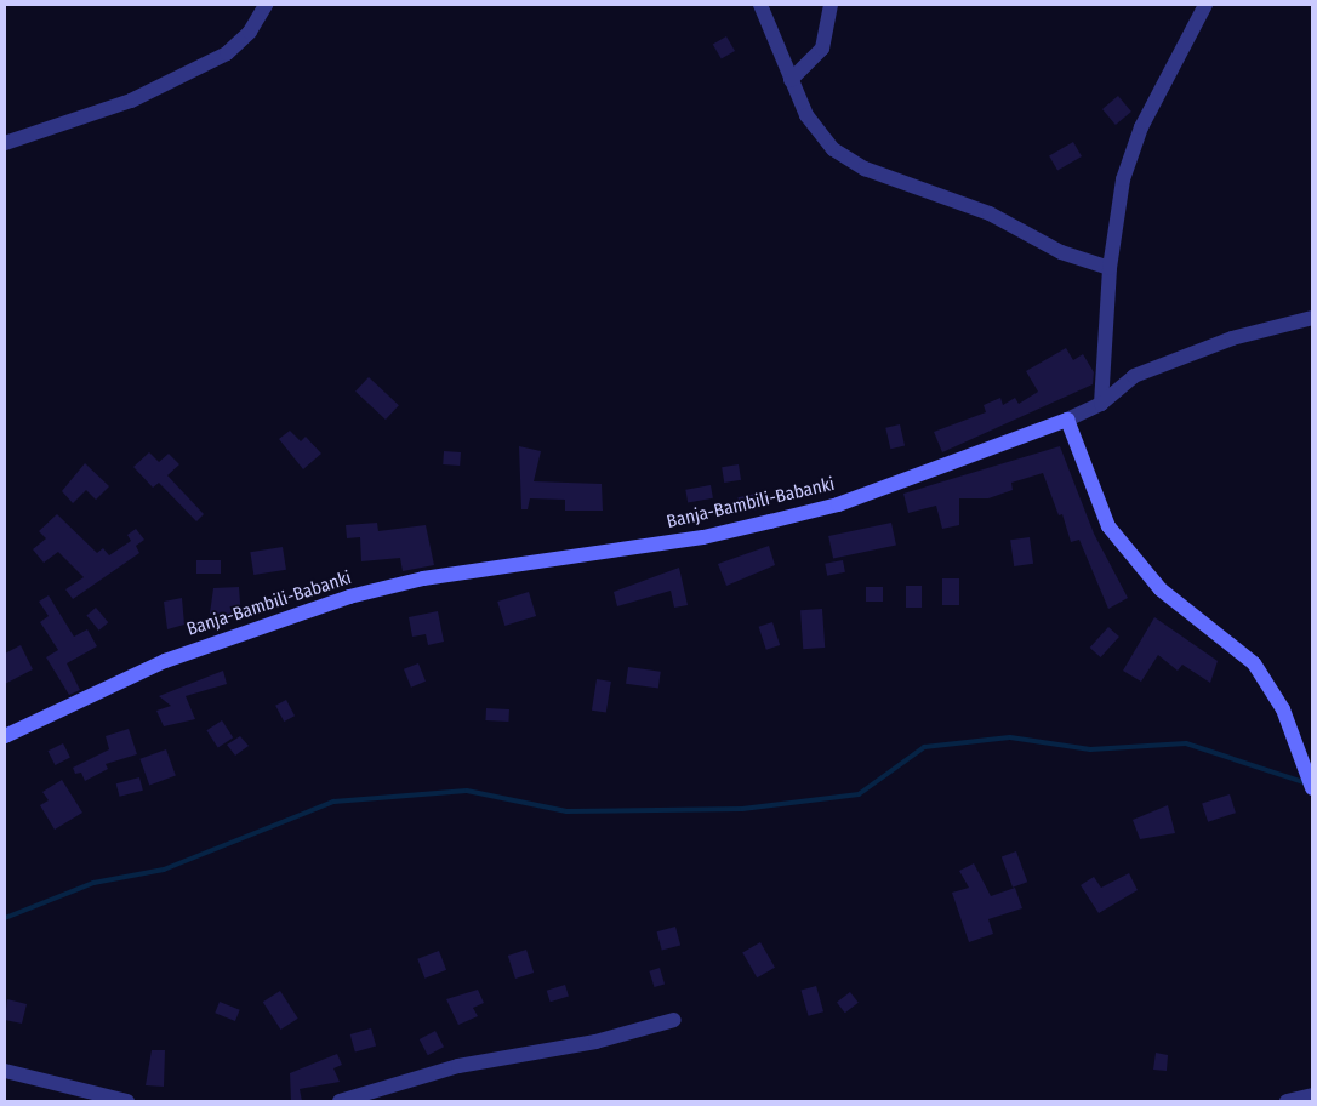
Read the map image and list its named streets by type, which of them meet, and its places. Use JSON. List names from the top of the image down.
{
  "streets": {
    "street": ["Banja-Bambili-Babanki"]
  }
}
